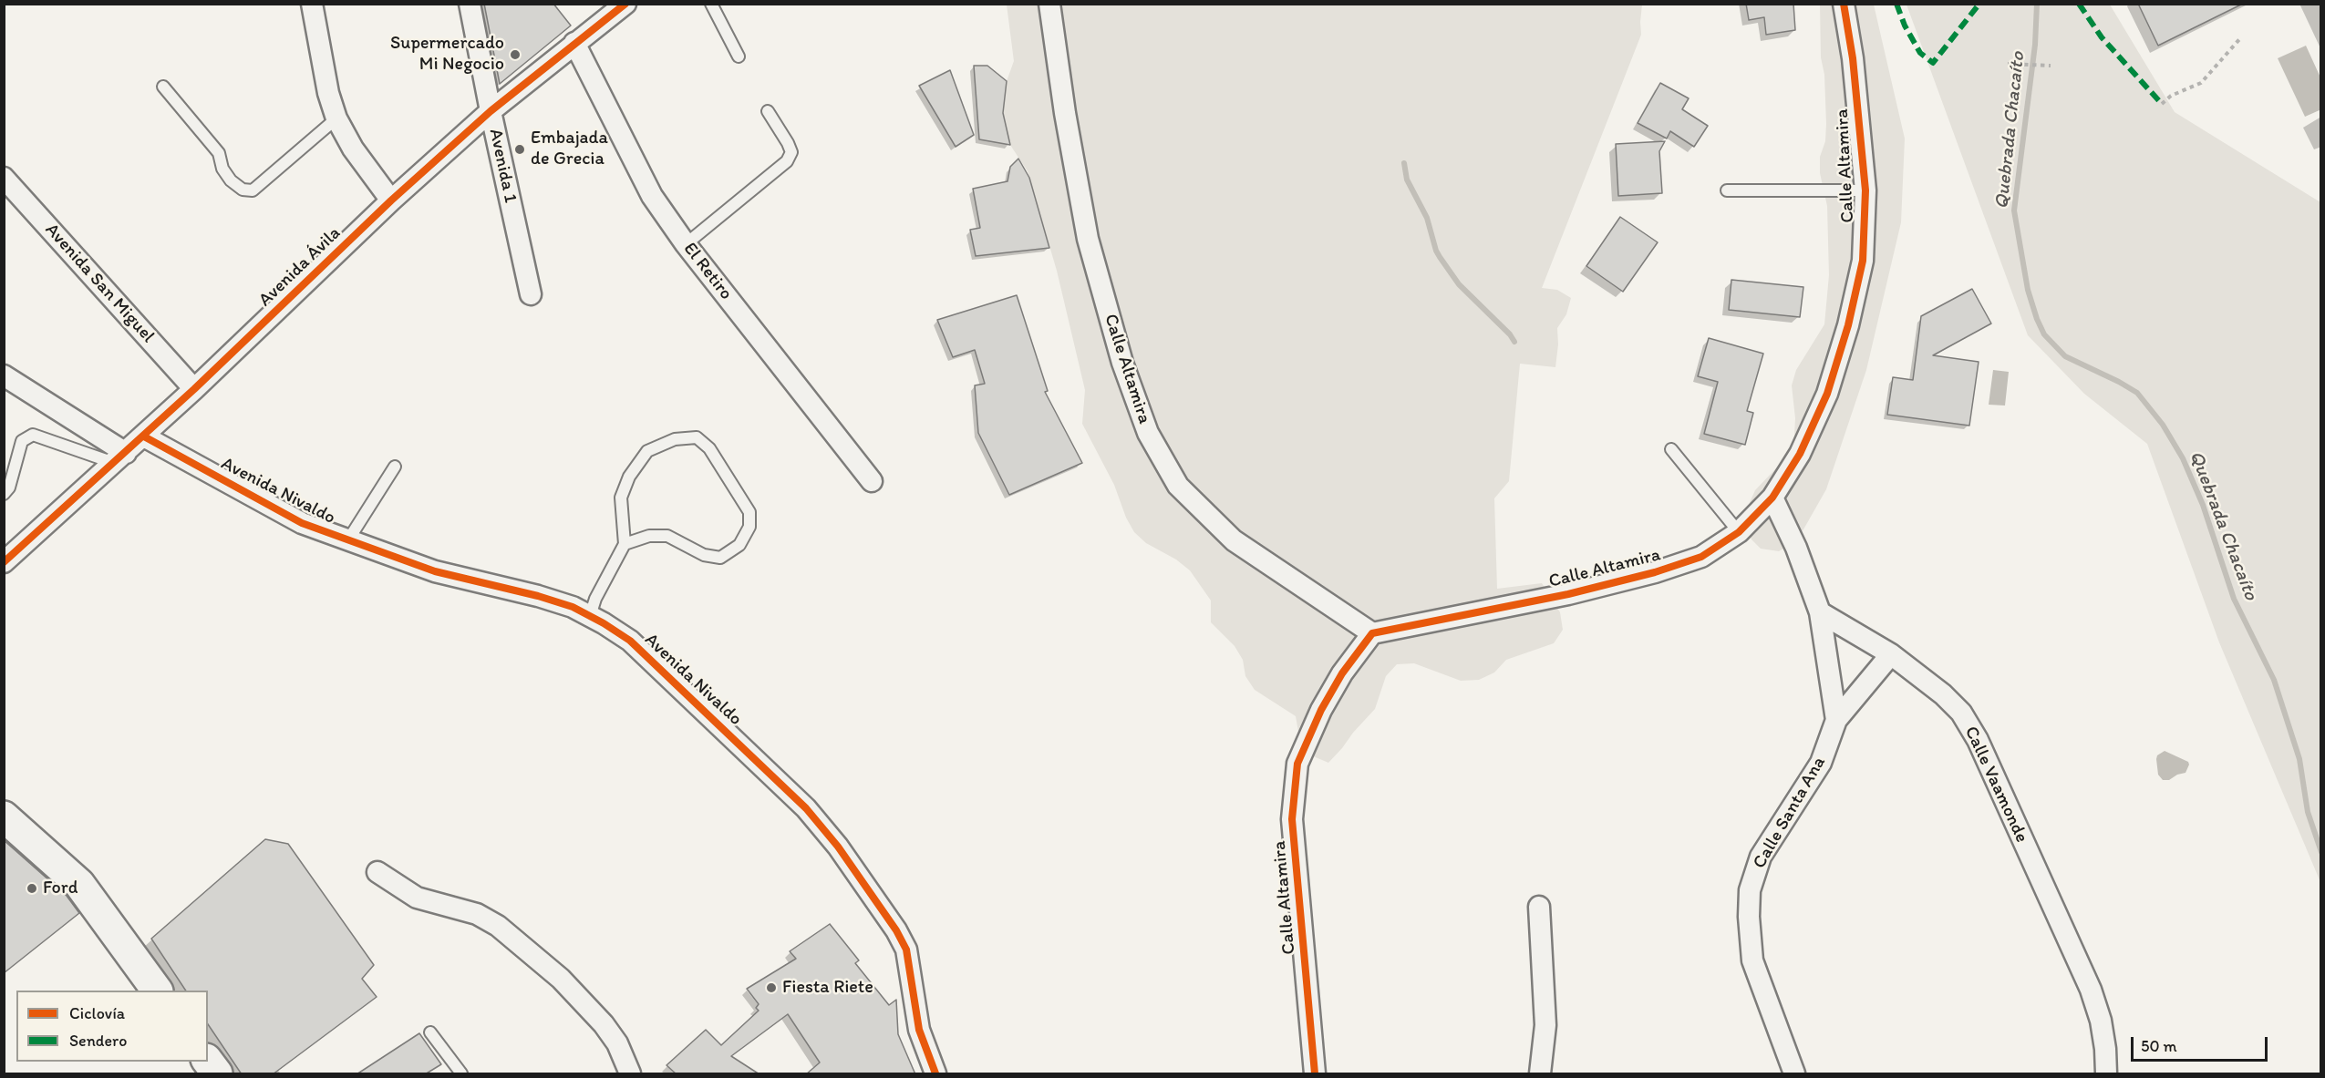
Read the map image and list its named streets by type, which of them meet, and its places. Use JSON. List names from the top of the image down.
{
  "streets": {
    "street": [
      "Avenida 1",
      "Calle Altamira",
      "Avenida Ávila",
      "El Retiro",
      "Avenida San Miguel",
      "Avenida Nivaldo",
      "Calle Vaamonde",
      "Calle Santa Ana"
    ]
  },
  "crossings": [
    ["Avenida 1", "Avenida Ávila"],
    ["Avenida Ávila", "El Retiro"],
    ["Avenida Ávila", "Avenida San Miguel"],
    ["Avenida Ávila", "Avenida Nivaldo"],
    ["Calle Vaamonde", "Calle Santa Ana"]
  ],
  "water": ["Quebrada Chacaíto"],
  "places": [
    "Supermercado Mi Negocio",
    "Embajada de Grecia",
    "Ford",
    "Fiesta Riete"
  ],
  "legend": ["Ciclovía", "Sendero"],
  "scale_bar": "50 m"
}
